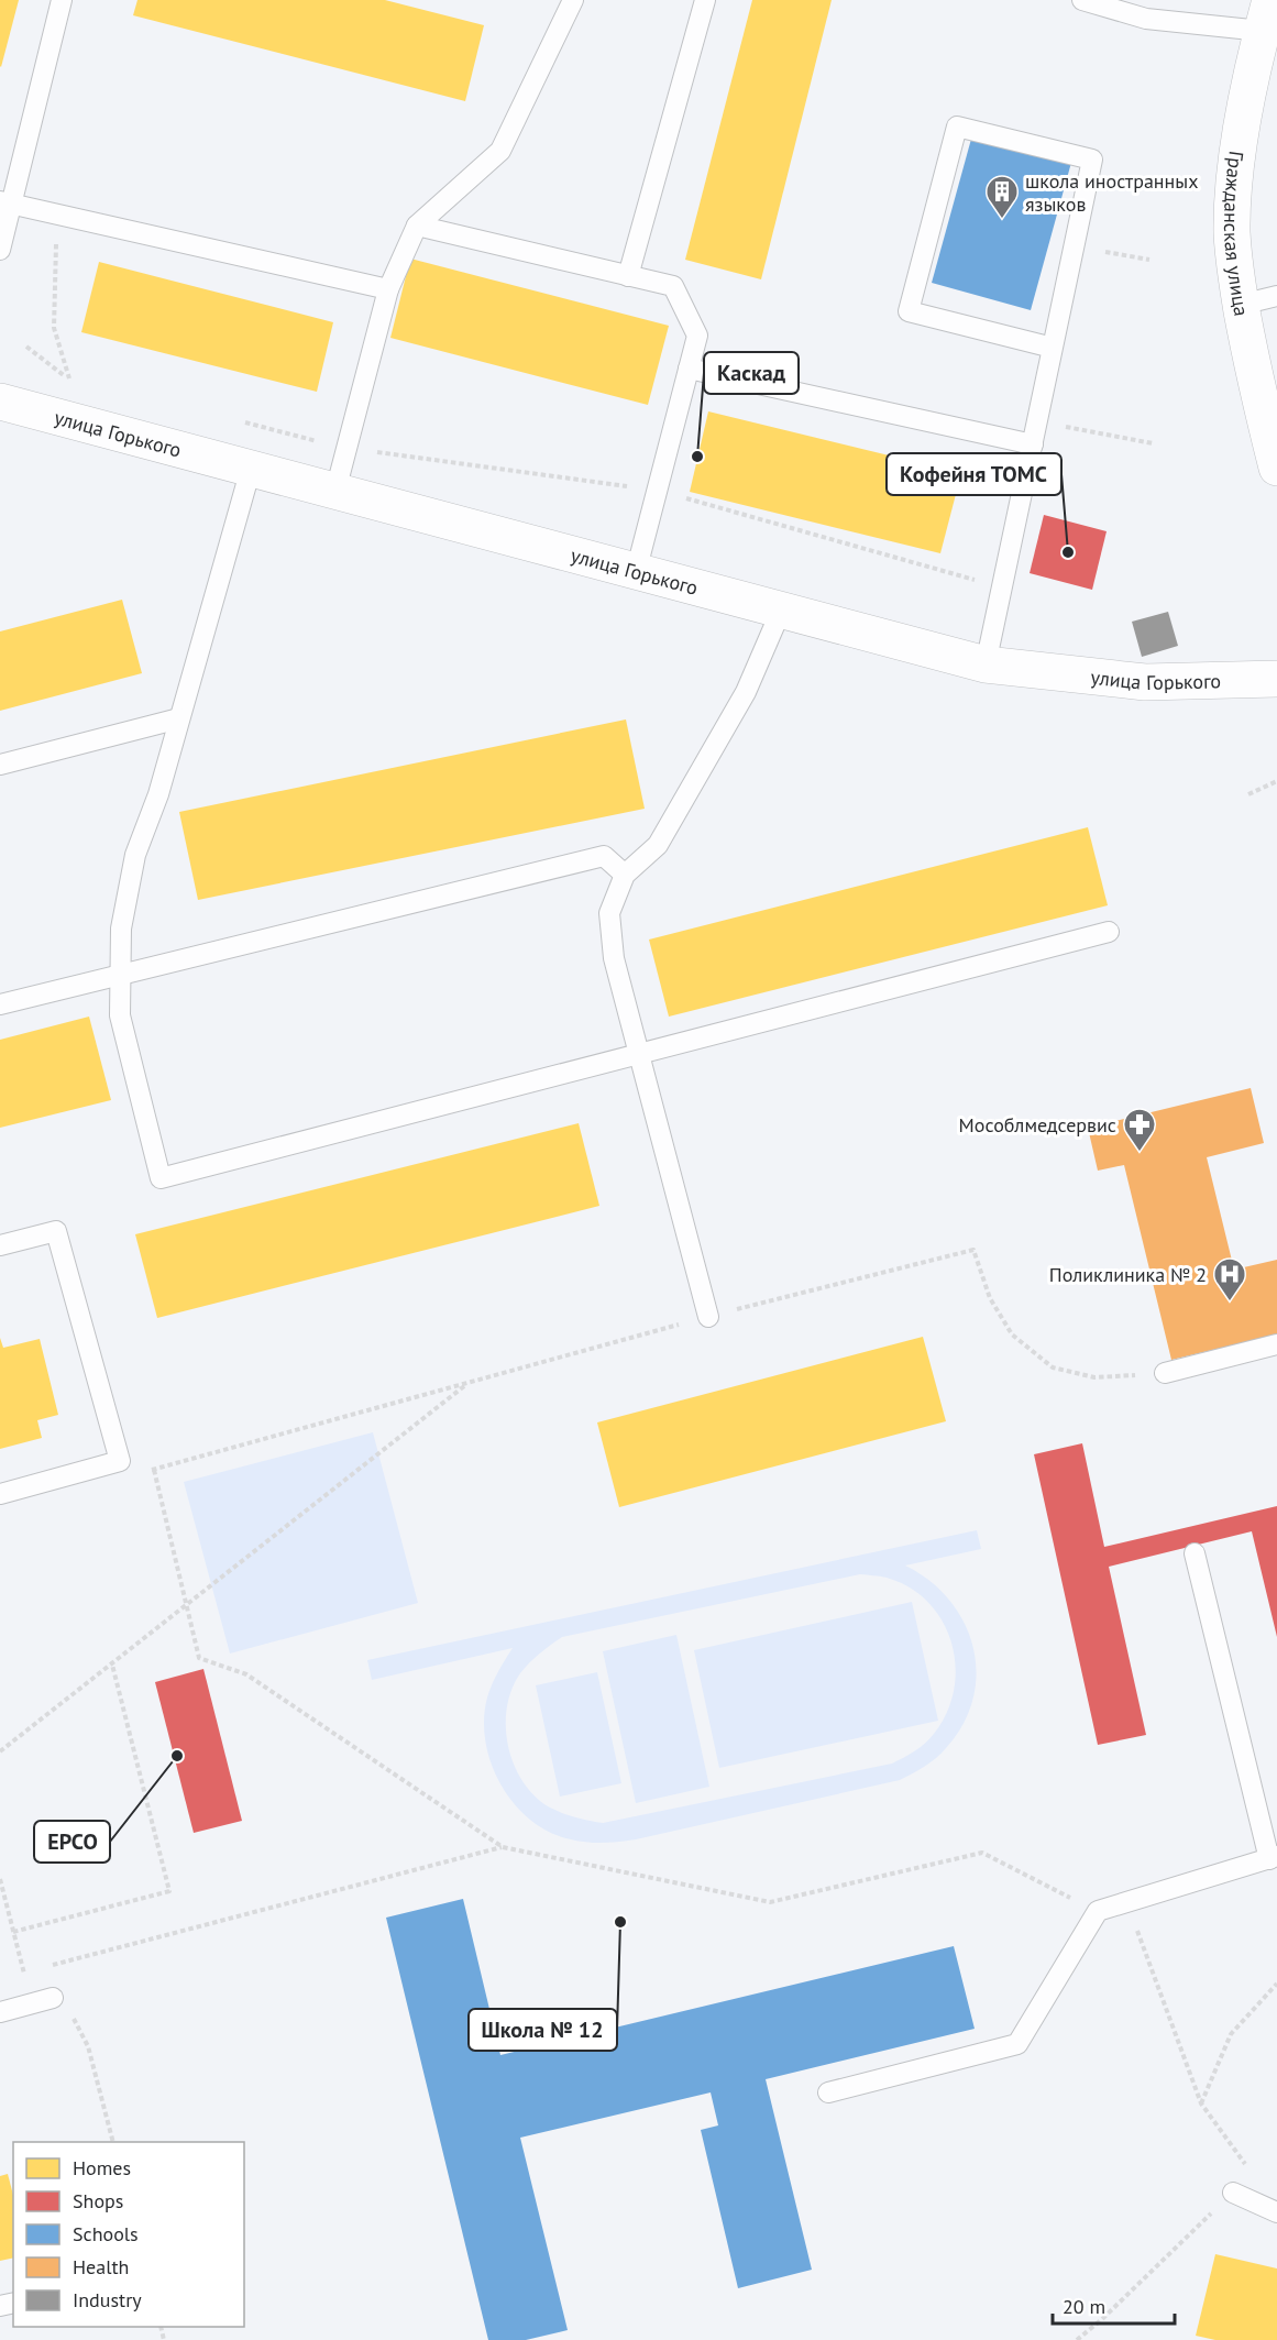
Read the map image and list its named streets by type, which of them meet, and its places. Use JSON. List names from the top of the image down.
{
  "streets": {
    "street": ["Гражданская улица", "улица Горького"]
  },
  "places": {
    "building": ["школа иностранных языков"],
    "other": [
      "Каскад",
      "Кофейня ТОМС",
      "ЕРСО",
      "Школа № 12"
    ],
    "pharmacy": ["Мособлмедсервис"],
    "hospital": ["Поликлиника № 2"]
  },
  "legend": [
    "Homes",
    "Shops",
    "Schools",
    "Health",
    "Industry"
  ],
  "scale_bar": "20 m"
}
